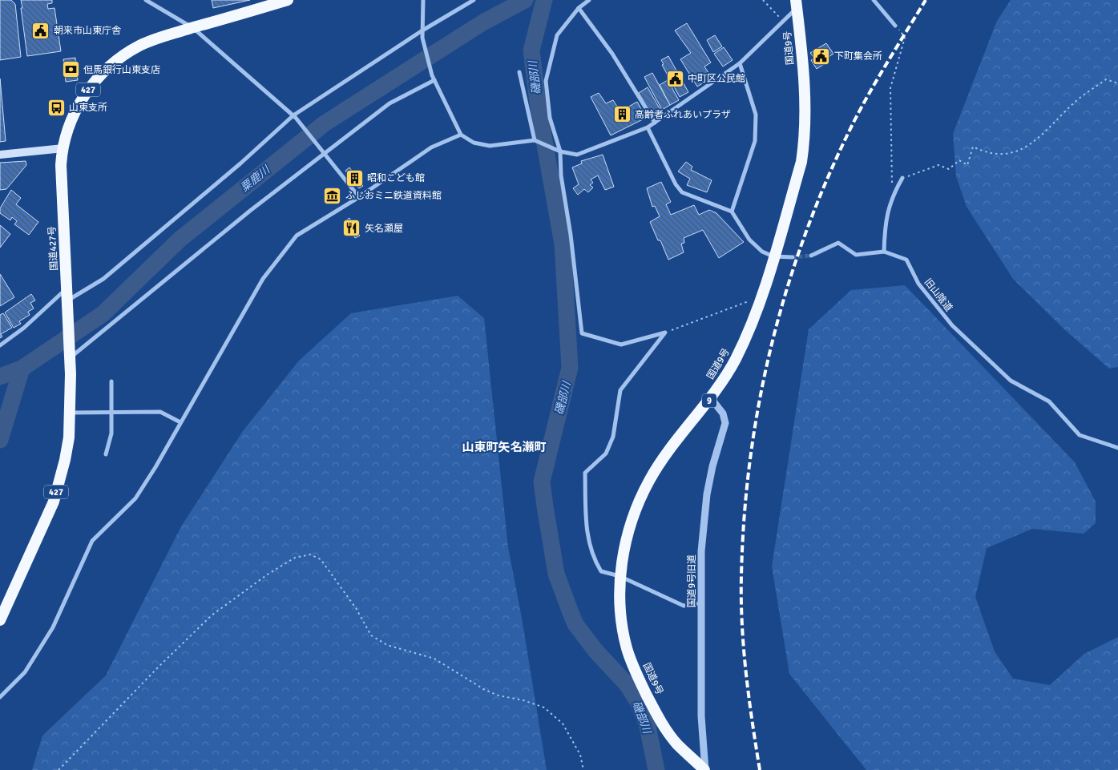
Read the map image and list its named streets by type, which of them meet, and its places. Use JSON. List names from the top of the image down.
{
  "streets": {
    "highway": [
      "国道9号",
      "427",
      "国道427号",
      "9"
    ],
    "street": ["旧山陰道", "国道9号旧道"]
  },
  "crossings": [
    ["国道9号", "国道9号旧道"]
  ],
  "districts": ["山東町矢名瀬町"],
  "water": ["磯部川", "粟鹿川"],
  "places": {
    "public building": ["朝来市山東庁舎", "下町集会所", "中町区公民館"],
    "bank": ["但馬銀行山東支店"],
    "bus stop": ["山東支所"],
    "building": ["高齢者ふれあいプラザ", "昭和こども館"],
    "museum": ["ふじおミニ鉄道資料館"],
    "restaurant": ["矢名瀬屋"]
  }
}
